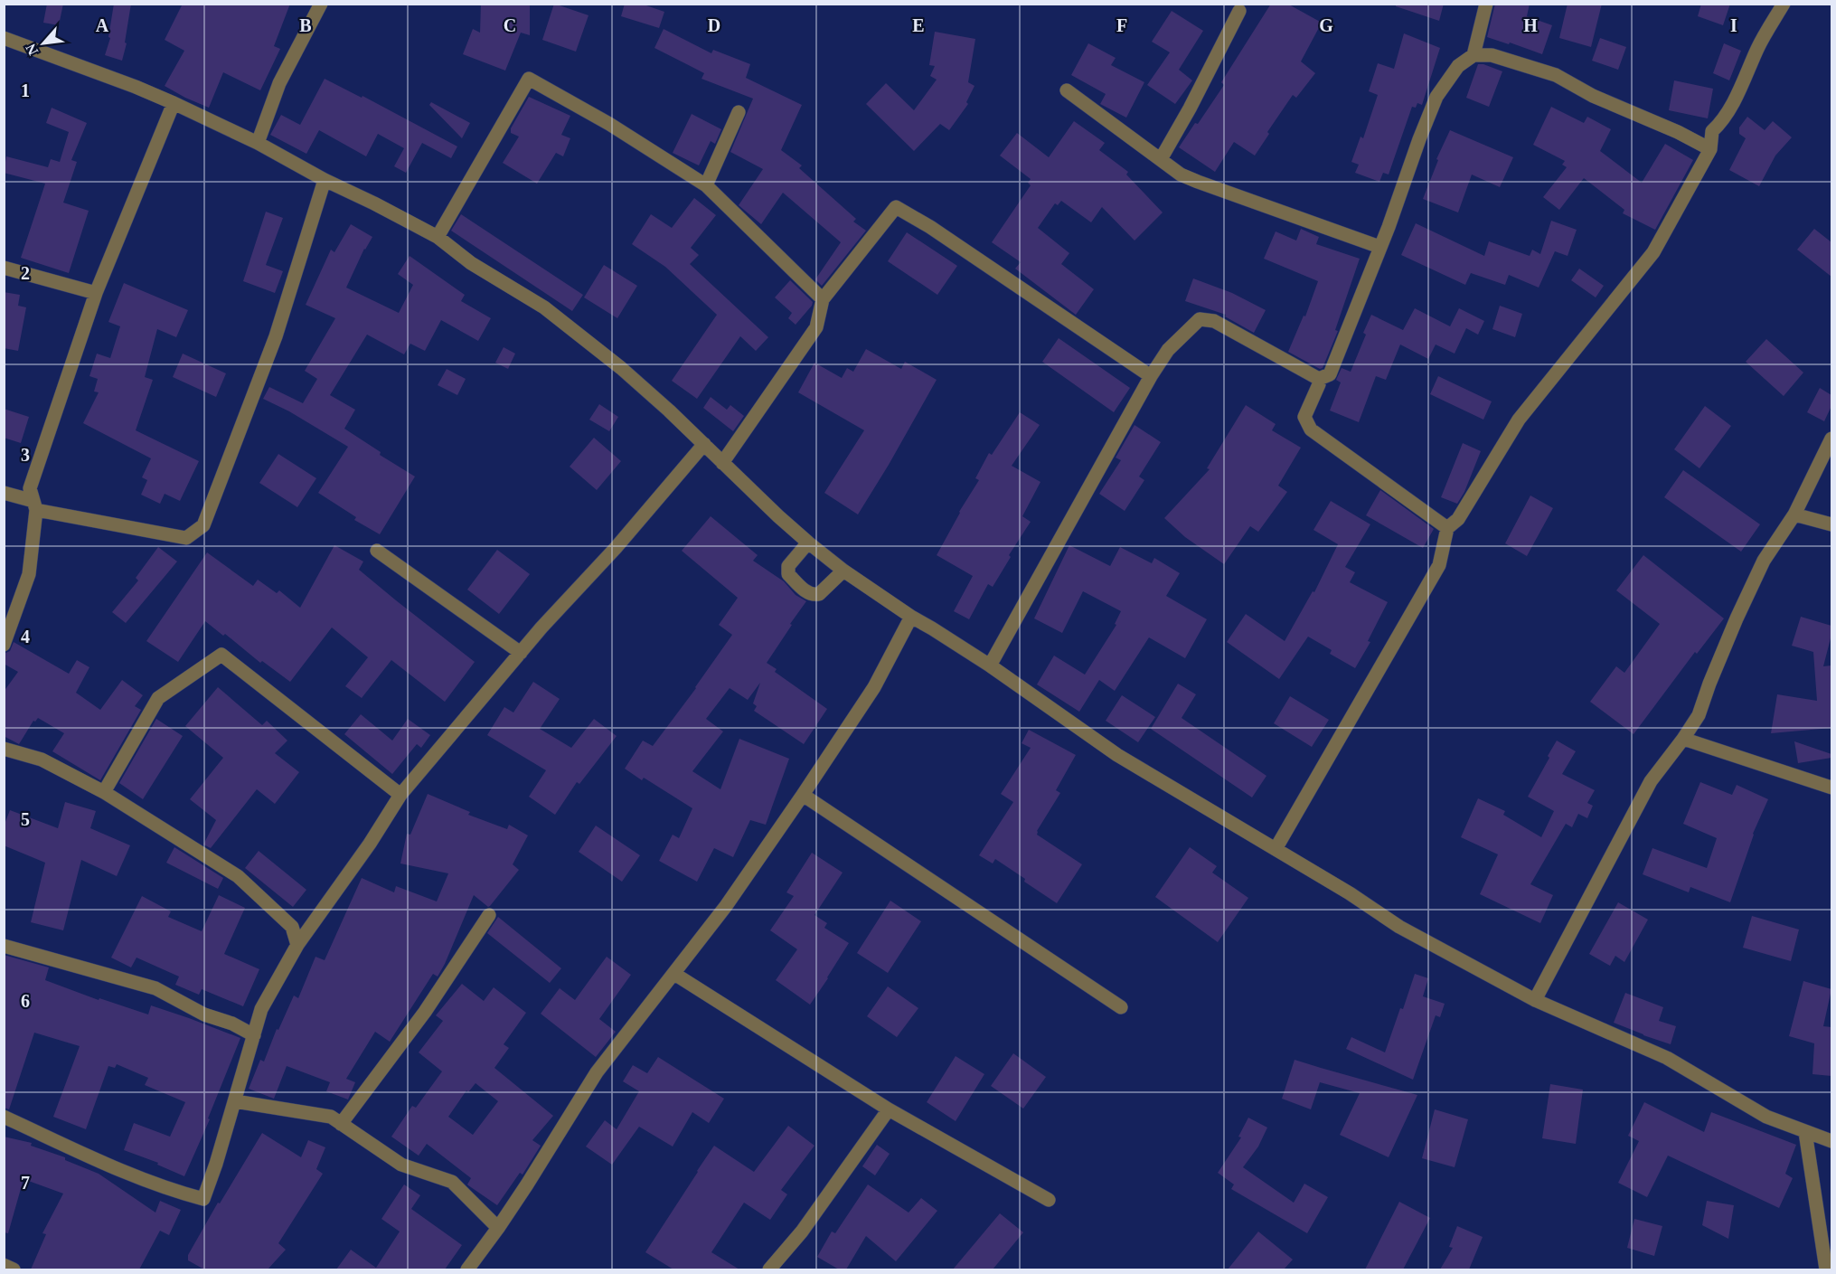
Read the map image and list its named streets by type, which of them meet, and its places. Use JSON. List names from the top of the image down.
{
  "north": "bottom left",
  "grid": {
    "columns": [
      "A",
      "B",
      "C",
      "D",
      "E",
      "F",
      "G",
      "H",
      "I"
    ],
    "rows": [
      "1",
      "2",
      "3",
      "4",
      "5",
      "6",
      "7"
    ]
  }
}
